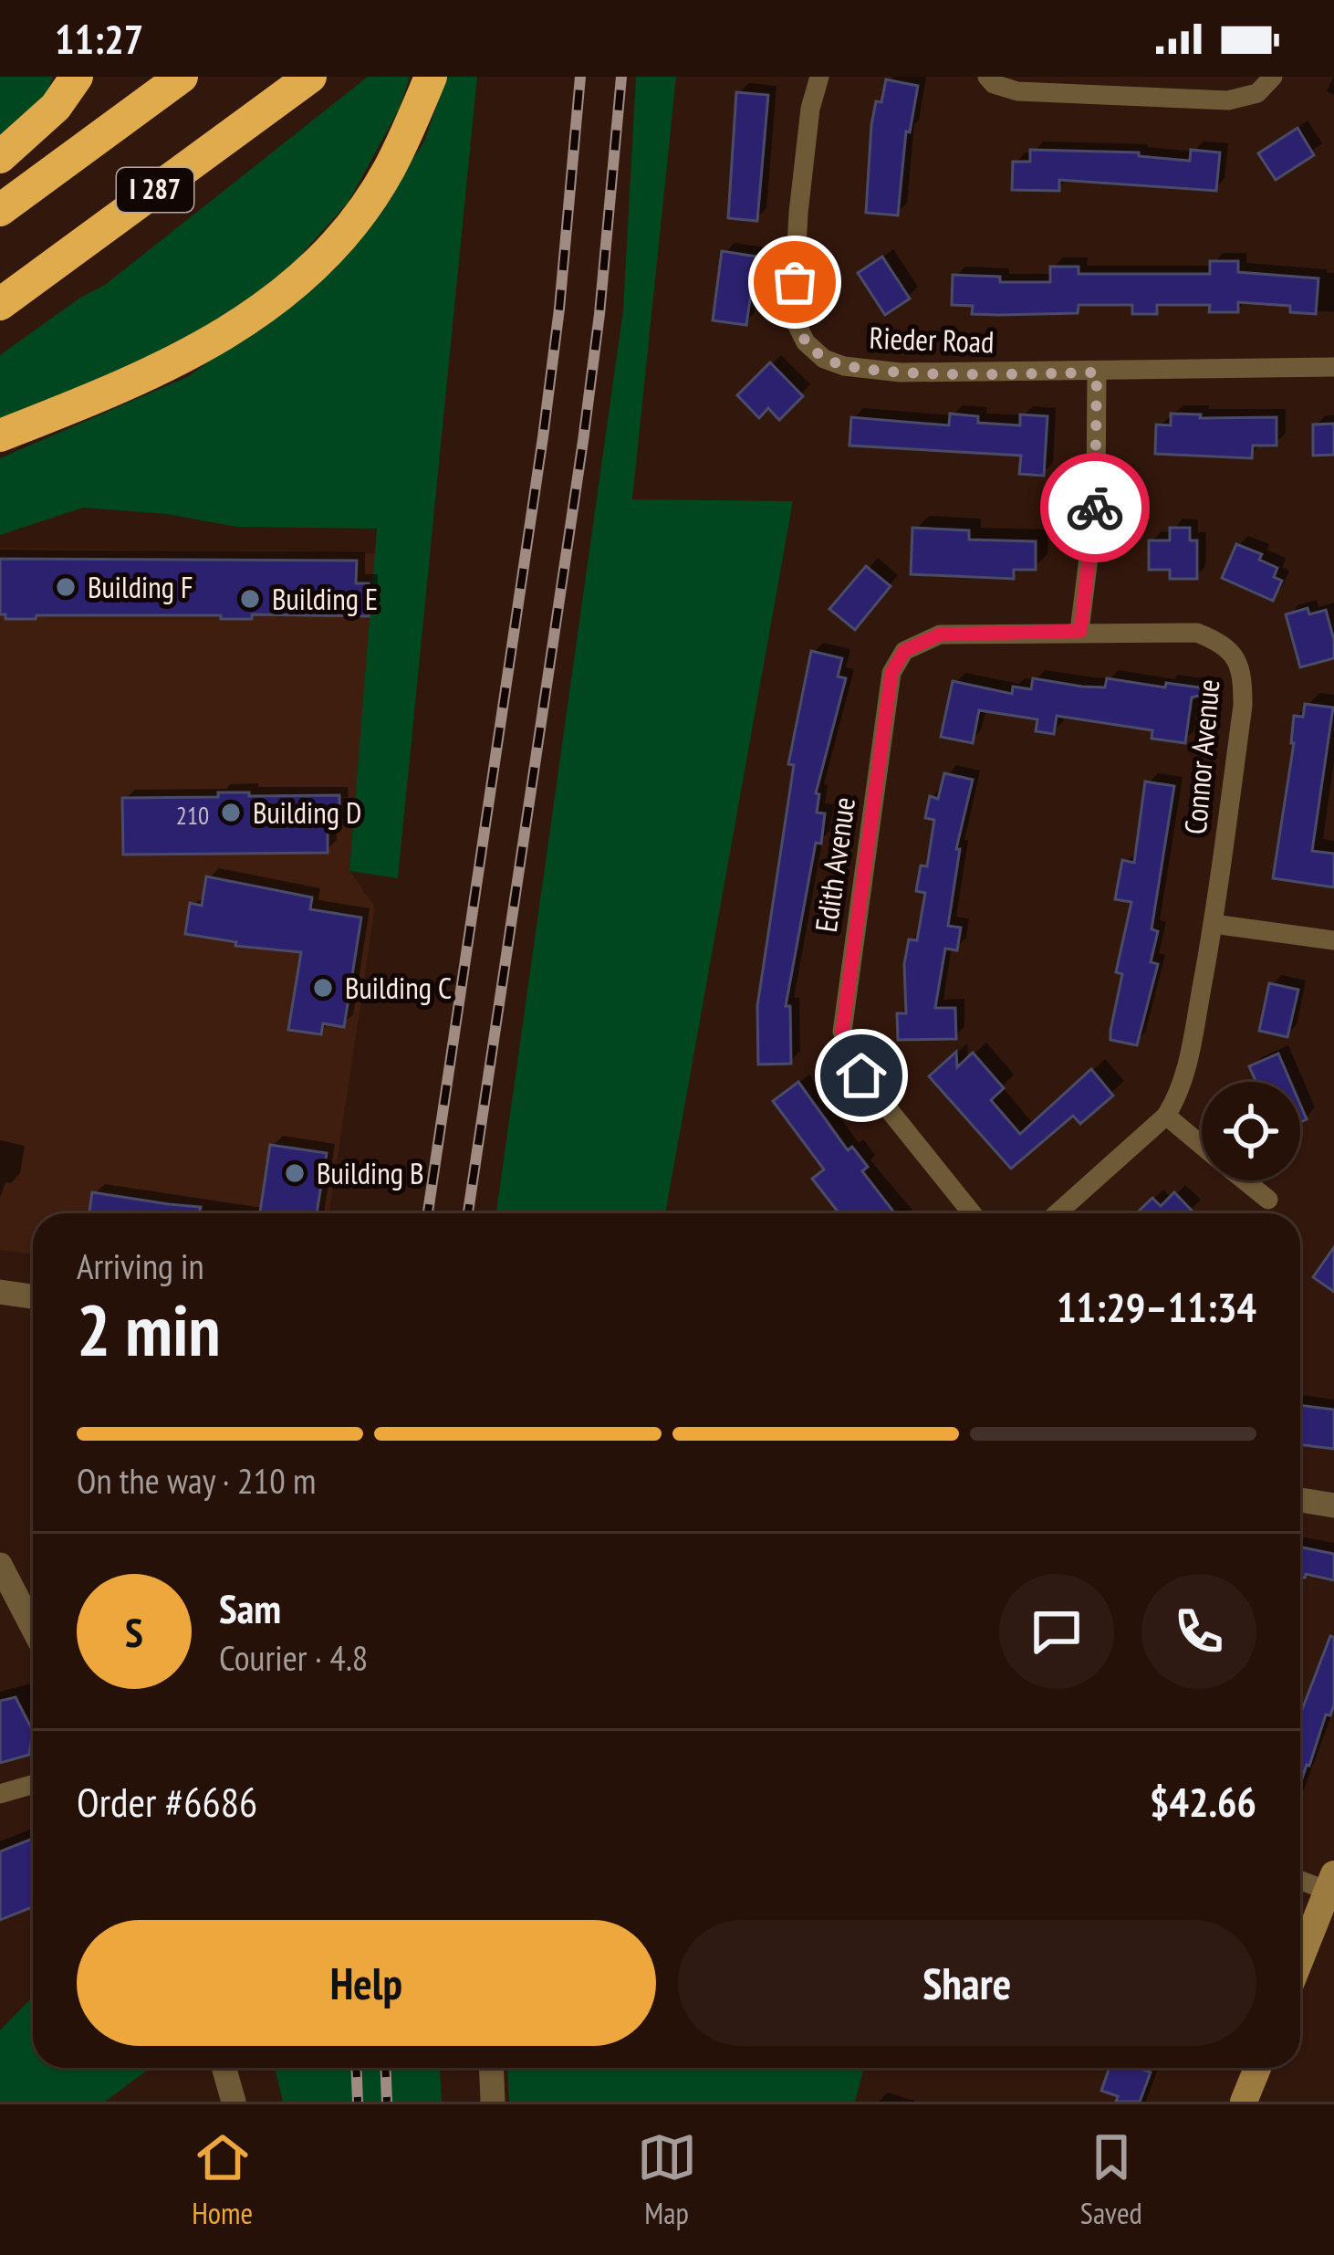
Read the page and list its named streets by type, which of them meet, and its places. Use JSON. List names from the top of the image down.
{
  "streets": {
    "highway": ["I 287"],
    "street": ["Rieder Road", "Connor Avenue", "Edith Avenue"]
  },
  "crossings": [
    ["Connor Avenue", "Edith Avenue"]
  ],
  "places": [
    "Building F",
    "Building E",
    "Building D",
    "Building C",
    "Building B"
  ],
  "house_numbers": ["210"],
  "page": {
    "status": "11:27",
    "heading": ["2 min", "Arriving in", "11:29–11:34"],
    "panel": [
      "Sam",
      "Courier · 4.8",
      "Order #6686",
      "$42.66"
    ],
    "bar": "On the way · 210 m",
    "round": "S",
    "buttons": ["Help", "Share"],
    "tabs": ["Home", "Map", "Saved"]
  }
}
